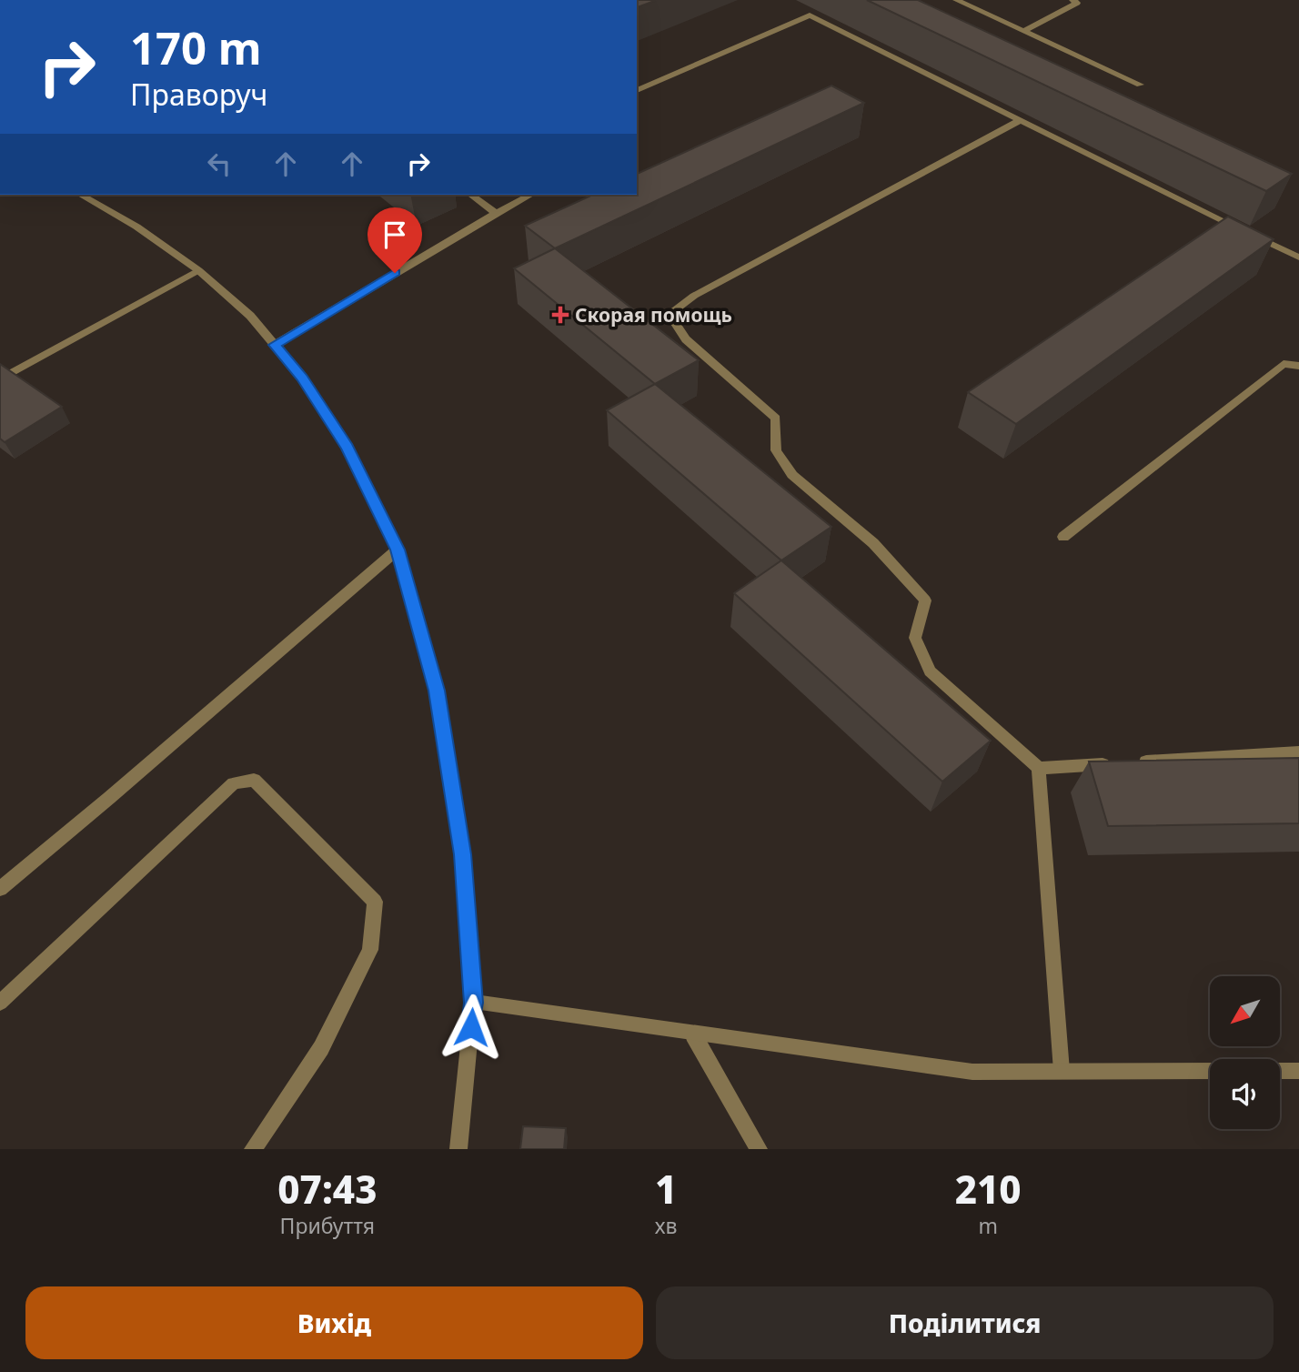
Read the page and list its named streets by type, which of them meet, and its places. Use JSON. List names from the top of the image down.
{
  "places": {
    "health": ["Скорая помощь"]
  },
  "north": "bottom left",
  "page": {
    "turn": ["170 m", "Праворуч"],
    "eta": [
      "07:43",
      "Прибуття",
      "1",
      "хв",
      "210",
      "m"
    ],
    "buttons": ["Вихід", "Поділитися"]
  }
}
